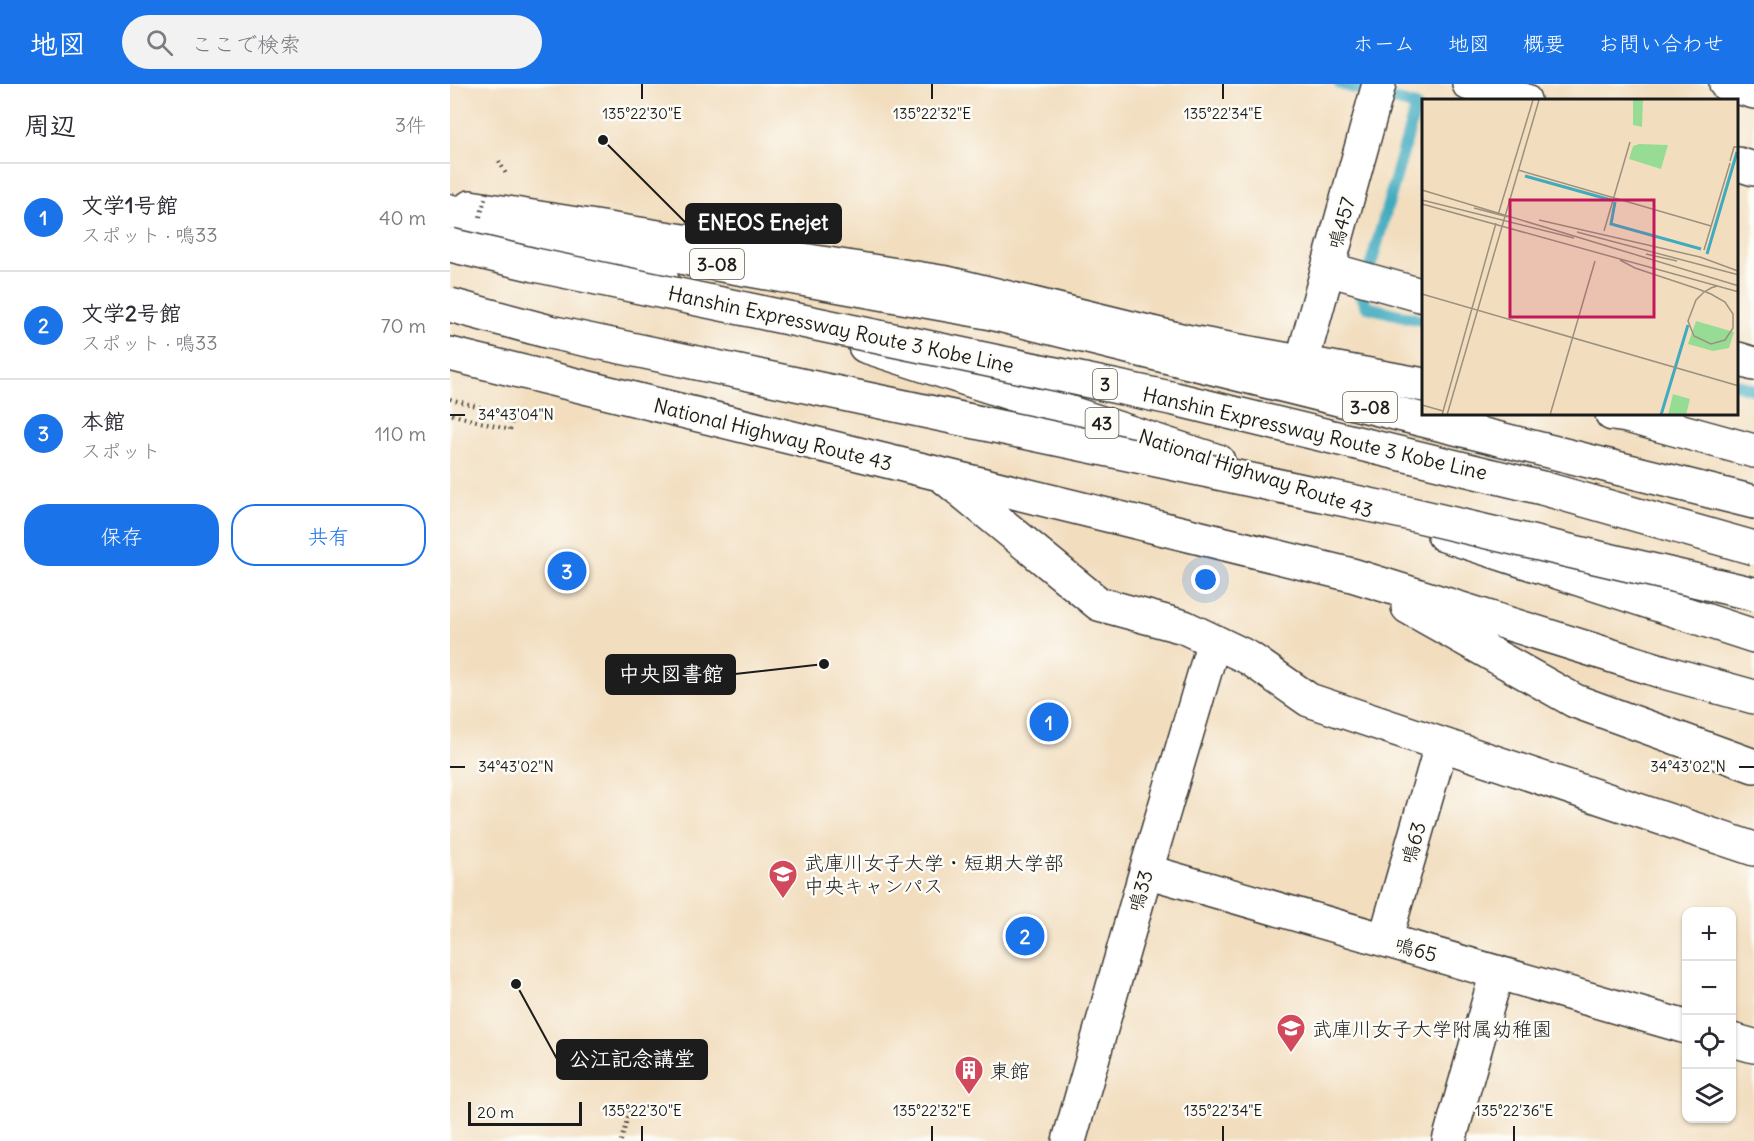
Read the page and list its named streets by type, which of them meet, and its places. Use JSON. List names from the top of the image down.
{
  "streets": {
    "main road": [
      "鳴457",
      "3-08",
      "Hanshin Expressway Route 3 Kobe Line",
      "3",
      "43",
      "National Highway Route 43",
      "鳴63",
      "鳴33",
      "鳴65"
    ]
  },
  "crossings": [
    ["3-08", "National Highway Route 43"],
    ["鳴63", "鳴65"],
    ["鳴33", "鳴65"]
  ],
  "places": {
    "other": ["ENEOS Enejet", "中央図書館", "公江記念講堂"],
    "school or university": ["武庫川女子大学・短期大学部 中央キャンパス", "武庫川女子大学附属幼稚園"],
    "building": ["東館"]
  },
  "scale_bar": "20 m",
  "page": {
    "header": "地図",
    "search": "ここで検索",
    "nav": [
      "ホーム",
      "地図",
      "概要",
      "お問い合わせ"
    ],
    "heading": ["周辺", "3件"],
    "list": [
      {
        "mark": "1",
        "name": "文学1号館",
        "note": "スポット · 鳴33",
        "value": "40 m"
      },
      {
        "mark": "2",
        "name": "文学2号館",
        "note": "スポット · 鳴33",
        "value": "70 m"
      },
      {
        "mark": "3",
        "name": "本館",
        "note": "スポット",
        "value": "110 m"
      }
    ],
    "buttons": ["保存", "共有"],
    "pins": ["3", "1", "2"],
    "map_buttons": ["+", "−"],
    "scale": "20 m"
  },
  "coordinates": [
    "135°22'30\"E",
    "135°22'32\"E",
    "135°22'34\"E",
    "34°43'04\"N",
    "34°43'02\"N",
    "135°22'36\"E"
  ]
}
